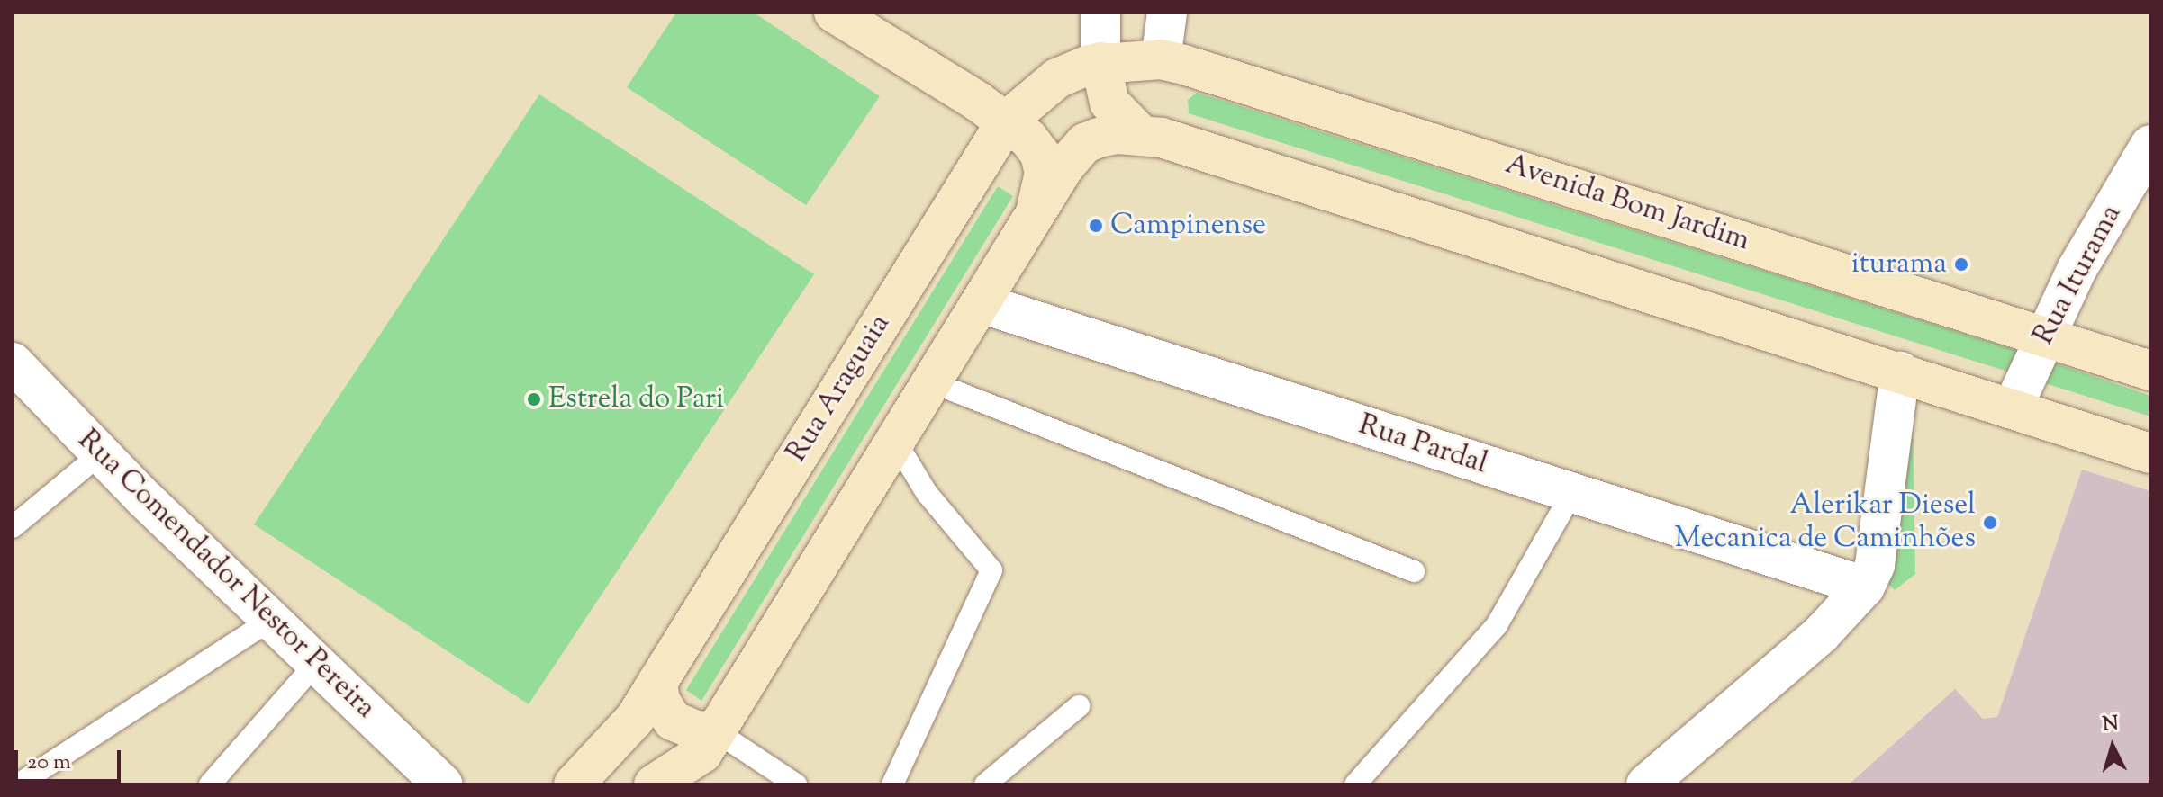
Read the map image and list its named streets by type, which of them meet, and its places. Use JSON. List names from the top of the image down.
{
  "streets": {
    "main road": ["Avenida Bom Jardim", "Rua Araguaia"],
    "street": ["Rua Iturama", "Rua Pardal", "Rua Comendador Nestor Pereira"]
  },
  "crossings": [
    ["Avenida Bom Jardim", "Rua Iturama"],
    ["Avenida Bom Jardim", "Rua Araguaia"]
  ],
  "places": [
    "Campinense",
    "iturama",
    "Estrela do Pari",
    "Alerikar Diesel Mecanica de Caminhões"
  ],
  "scale_bar": "20 m",
  "north": "top"
}
